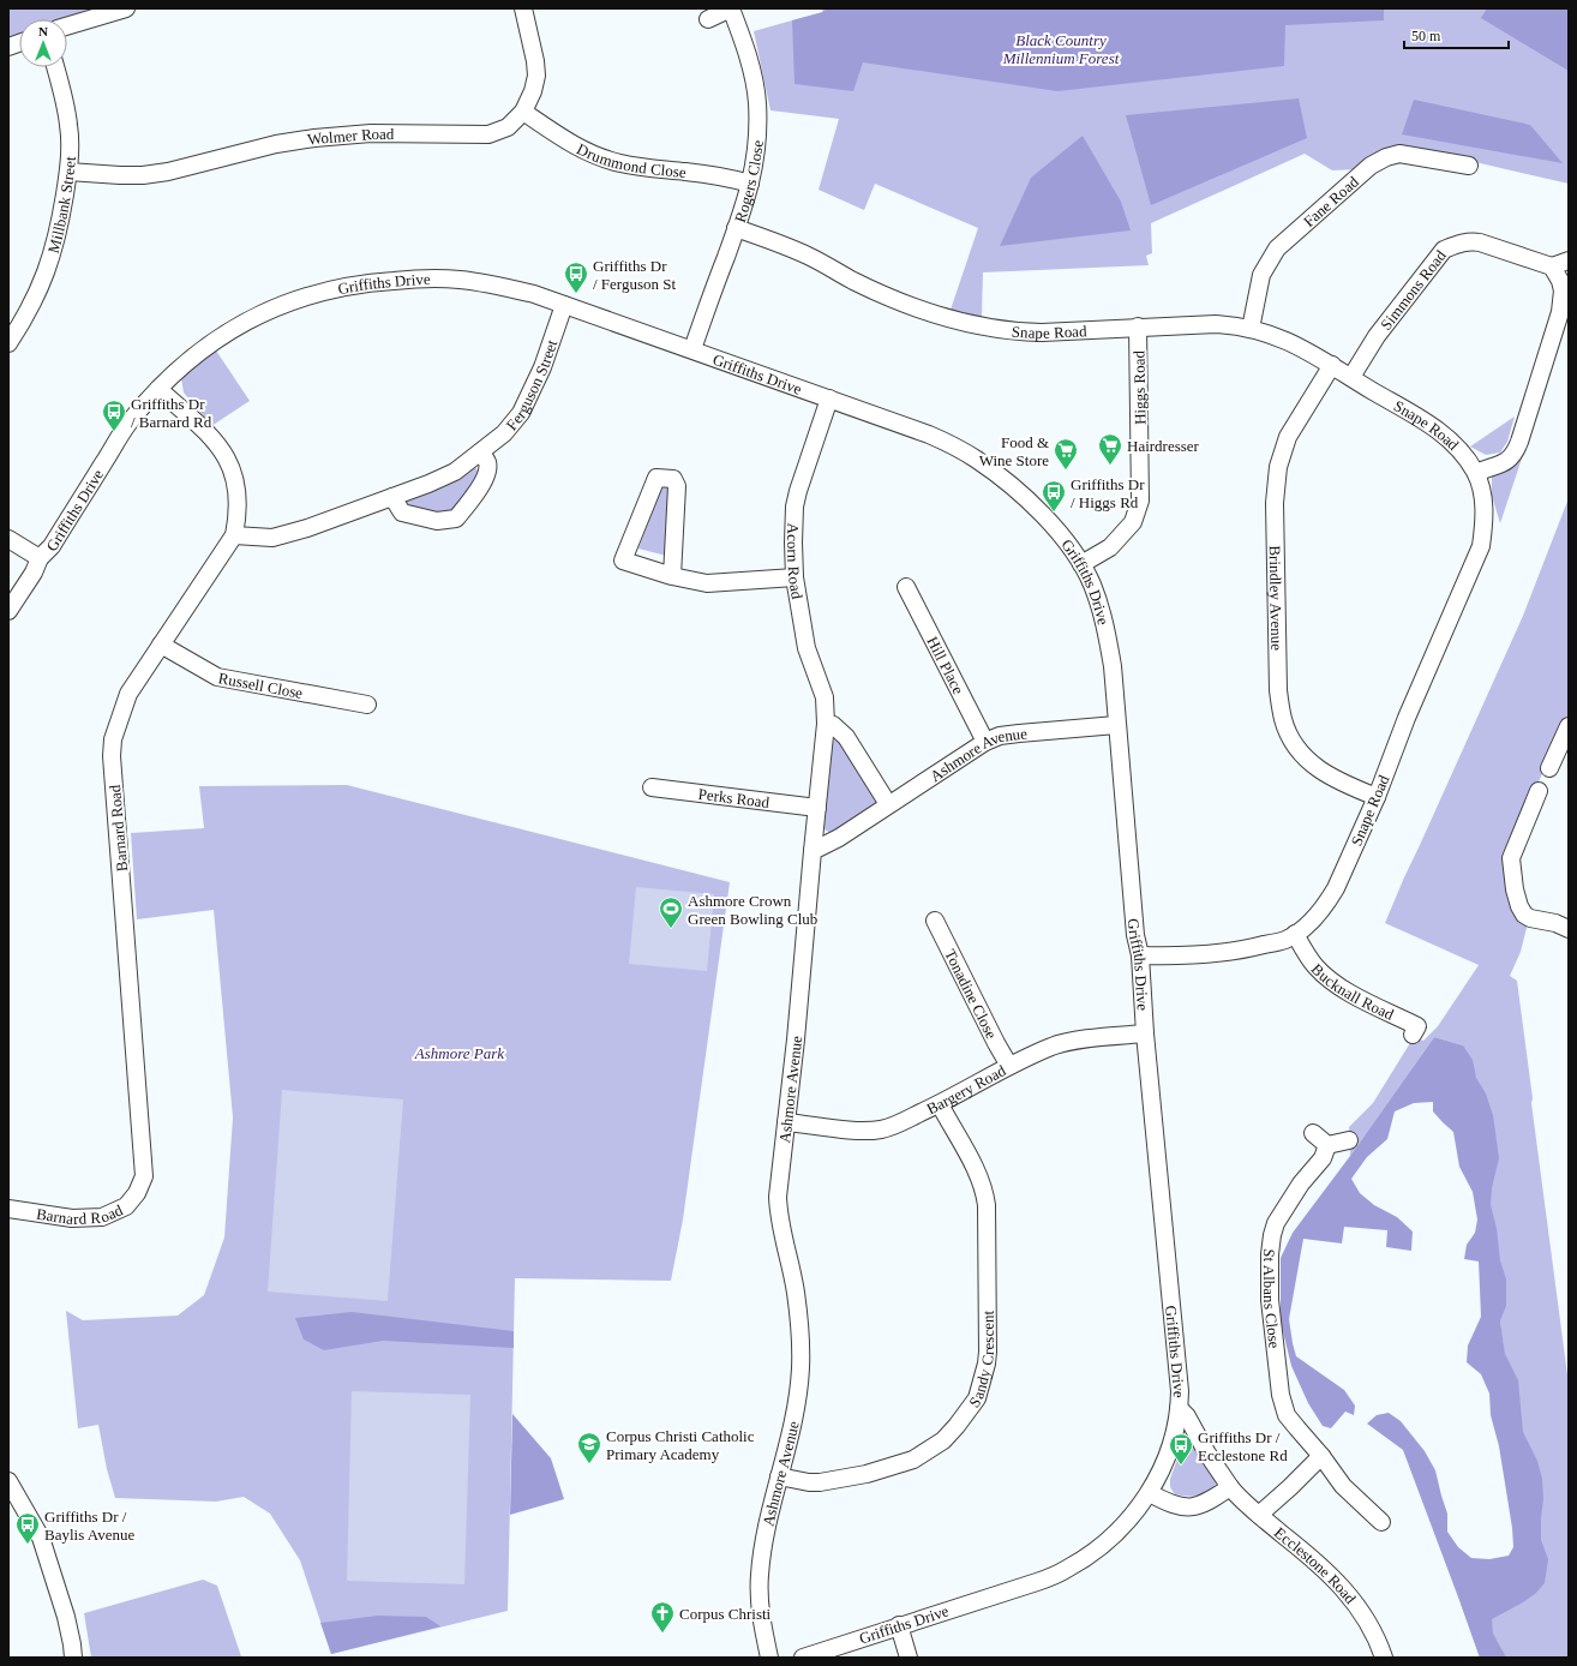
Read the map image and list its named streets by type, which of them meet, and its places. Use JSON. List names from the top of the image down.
{
  "streets": {
    "street": [
      "Wolmer Road",
      "Drummond Close",
      "Rogers Close",
      "Fane Road",
      "Millbank Street",
      "Griffiths Drive",
      "Simmons Road",
      "Snape Road",
      "Ferguson Street",
      "Higgs Road",
      "Acorn Road",
      "Brindley Avenue",
      "Hill Place",
      "Russell Close",
      "Ashmore Avenue",
      "Perks Road",
      "Barnard Road",
      "Bucknall Road",
      "Tonadine Close",
      "Bargery Road",
      "St Albans Close",
      "Sandy Crescent",
      "Ecclestone Road"
    ]
  },
  "crossings": [
    ["Wolmer Road", "Drummond Close"],
    ["Wolmer Road", "Millbank Street"],
    ["Drummond Close", "Rogers Close"],
    ["Rogers Close", "Griffiths Drive"],
    ["Rogers Close", "Snape Road"],
    ["Fane Road", "Snape Road"],
    ["Griffiths Drive", "Snape Road"],
    ["Griffiths Drive", "Ferguson Street"],
    ["Griffiths Drive", "Higgs Road"],
    ["Griffiths Drive", "Acorn Road"],
    ["Griffiths Drive", "Ashmore Avenue"],
    ["Griffiths Drive", "Barnard Road"],
    ["Griffiths Drive", "Bargery Road"],
    ["Griffiths Drive", "Ecclestone Road"],
    ["Simmons Road", "Snape Road"],
    ["Snape Road", "Higgs Road"],
    ["Snape Road", "Brindley Avenue"],
    ["Snape Road", "Bucknall Road"],
    ["Ferguson Street", "Barnard Road"],
    ["Acorn Road", "Ashmore Avenue"],
    ["Acorn Road", "Perks Road"],
    ["Hill Place", "Ashmore Avenue"],
    ["Russell Close", "Barnard Road"],
    ["Ashmore Avenue", "Bargery Road"],
    ["Ashmore Avenue", "Sandy Crescent"],
    ["Tonadine Close", "Bargery Road"],
    ["Bargery Road", "Sandy Crescent"]
  ],
  "parks": ["Black Country Millennium Forest", "Ashmore Park"],
  "places": {
    "bus stop": [
      "Griffiths Dr / Ferguson St",
      "Griffiths Dr / Barnard Rd",
      "Griffiths Dr / Higgs Rd",
      "Griffiths Dr / Ecclestone Rd",
      "Griffiths Dr / Baylis Avenue"
    ],
    "supermarket": ["Hairdresser", "Food & Wine Store"],
    "sports": ["Ashmore Crown Green Bowling Club"],
    "school or university": ["Corpus Christi Catholic Primary Academy"],
    "church": ["Corpus Christi"]
  },
  "scale_bar": "50 m",
  "north": "top"
}
